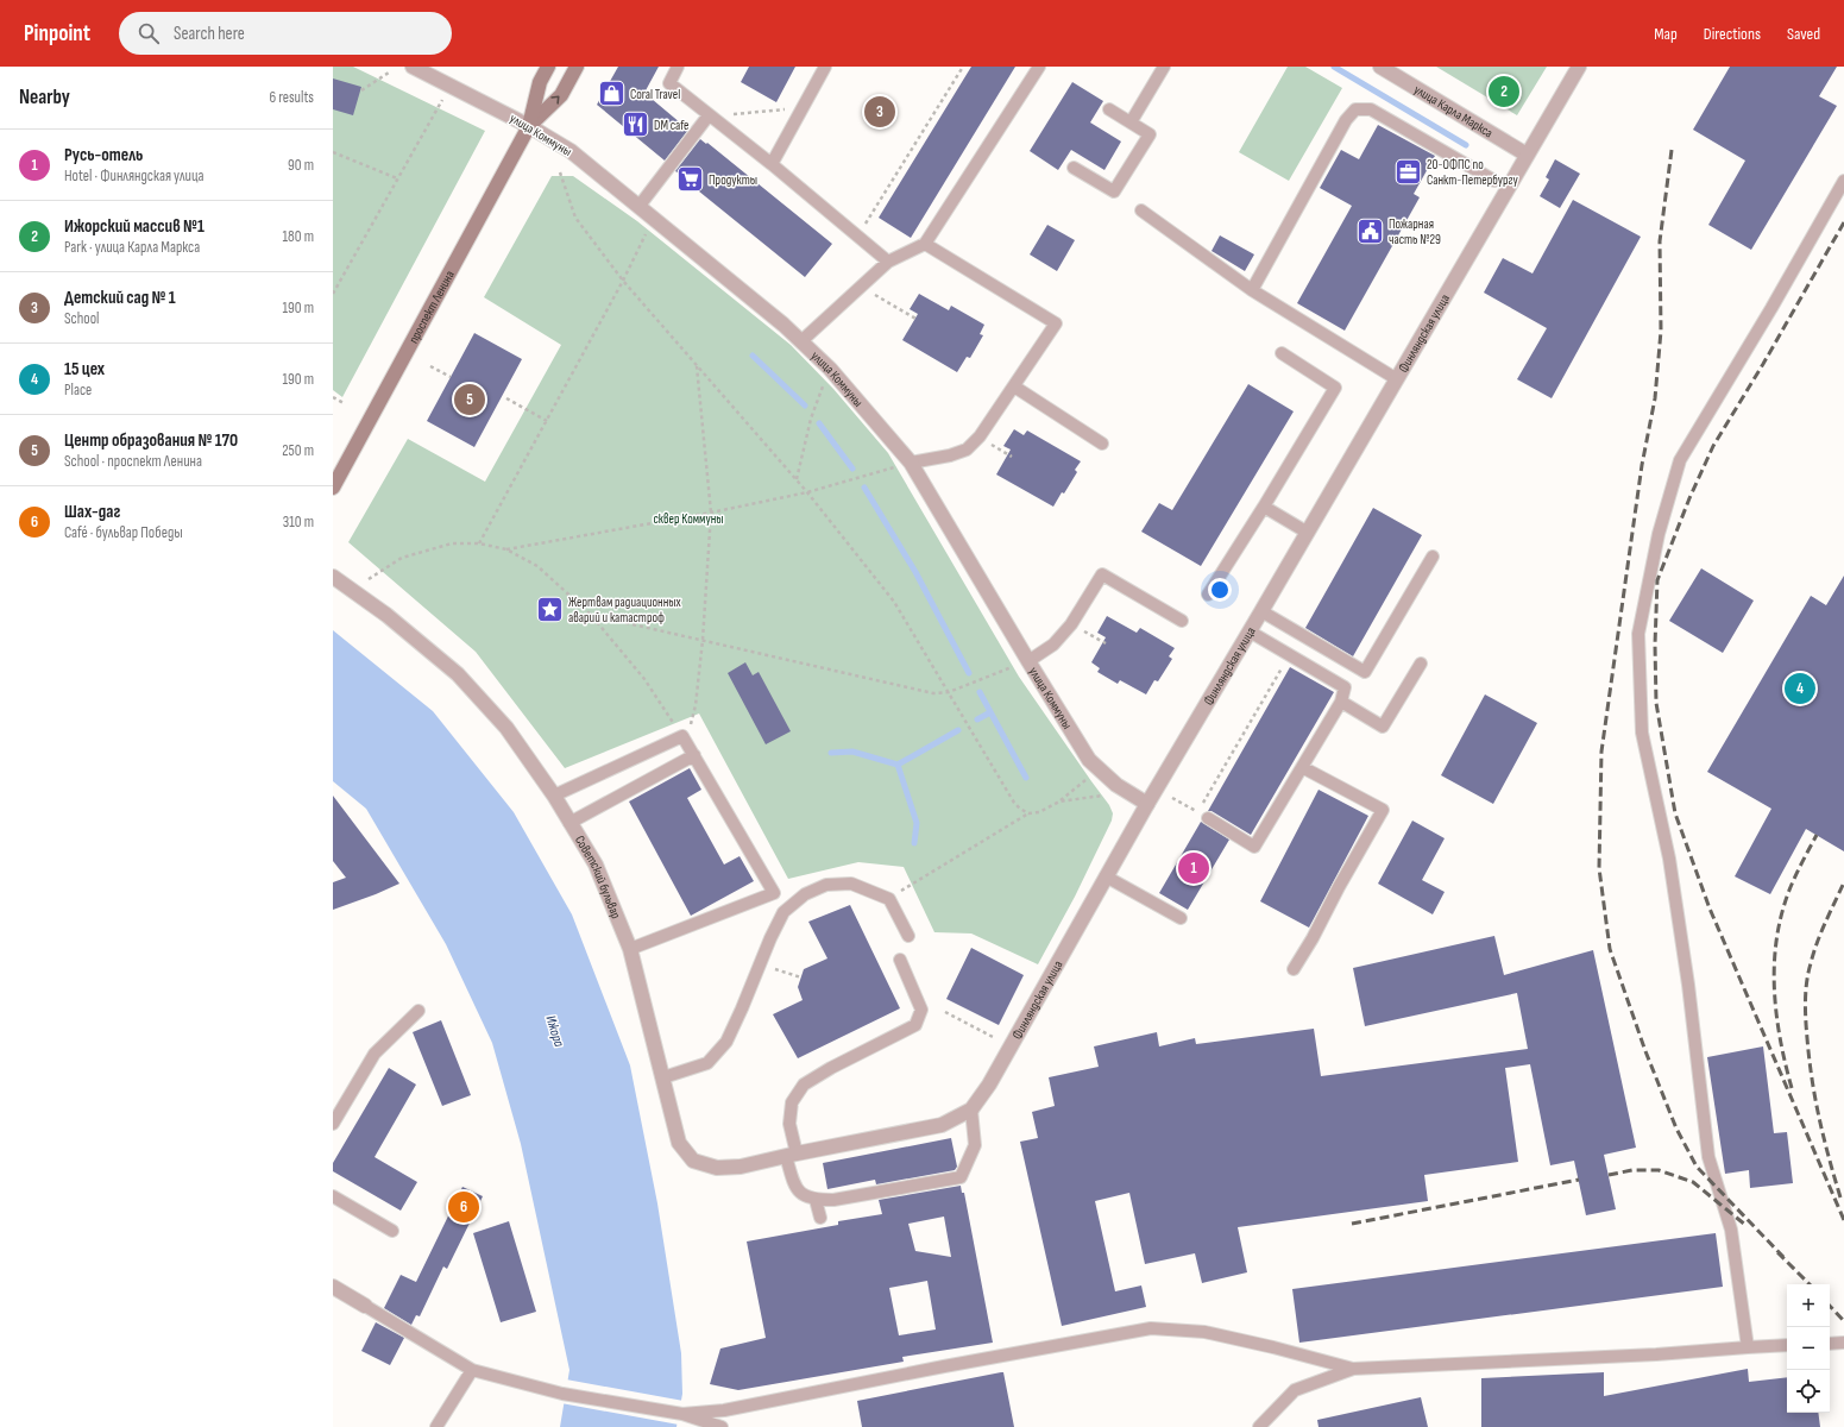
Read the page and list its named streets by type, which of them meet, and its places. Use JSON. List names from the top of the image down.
{
  "streets": {
    "main road": ["проспект Ленина"],
    "street": [
      "улица Карла Маркса",
      "улица Коммуны",
      "Финляндская улица",
      "Советский бульвар"
    ]
  },
  "crossings": [
    ["улица Карла Маркса", "Финляндская улица"],
    ["улица Коммуны", "проспект Ленина"],
    ["улица Коммуны", "Финляндская улица"],
    ["Финляндская улица", "Советский бульвар"]
  ],
  "water": ["Ижора"],
  "parks": ["сквер Коммуны"],
  "places": {
    "shop": ["Coral Travel"],
    "restaurant": ["DM cafe"],
    "office": ["20-ОФПС по Санкт-Петербургу"],
    "supermarket": ["Продукты"],
    "public building": ["Пожарная часть №29"],
    "place": ["Жертвам радиационных аварий и катастроф"]
  },
  "page": {
    "header": "Pinpoint",
    "search": "Search here",
    "nav": ["Map", "Directions", "Saved"],
    "heading": ["Nearby", "6 results"],
    "pins": [
      "2",
      "3",
      "5",
      "4",
      "1",
      "6"
    ],
    "list": [
      {
        "mark": "1",
        "name": "Русь-отель",
        "note": "Hotel · Финляндская улица",
        "value": "90 m"
      },
      {
        "mark": "2",
        "name": "Ижорский массив №1",
        "note": "Park · улица Карла Маркса",
        "value": "180 m"
      },
      {
        "mark": "3",
        "name": "Детский сад № 1",
        "note": "School",
        "value": "190 m"
      },
      {
        "mark": "4",
        "name": "15 цех",
        "note": "Place",
        "value": "190 m"
      },
      {
        "mark": "5",
        "name": "Центр образования № 170",
        "note": "School · проспект Ленина",
        "value": "250 m"
      },
      {
        "mark": "6",
        "name": "Шах-даг",
        "note": "Café · бульвар Победы",
        "value": "310 m"
      }
    ],
    "map_buttons": ["+", "−"]
  }
}
